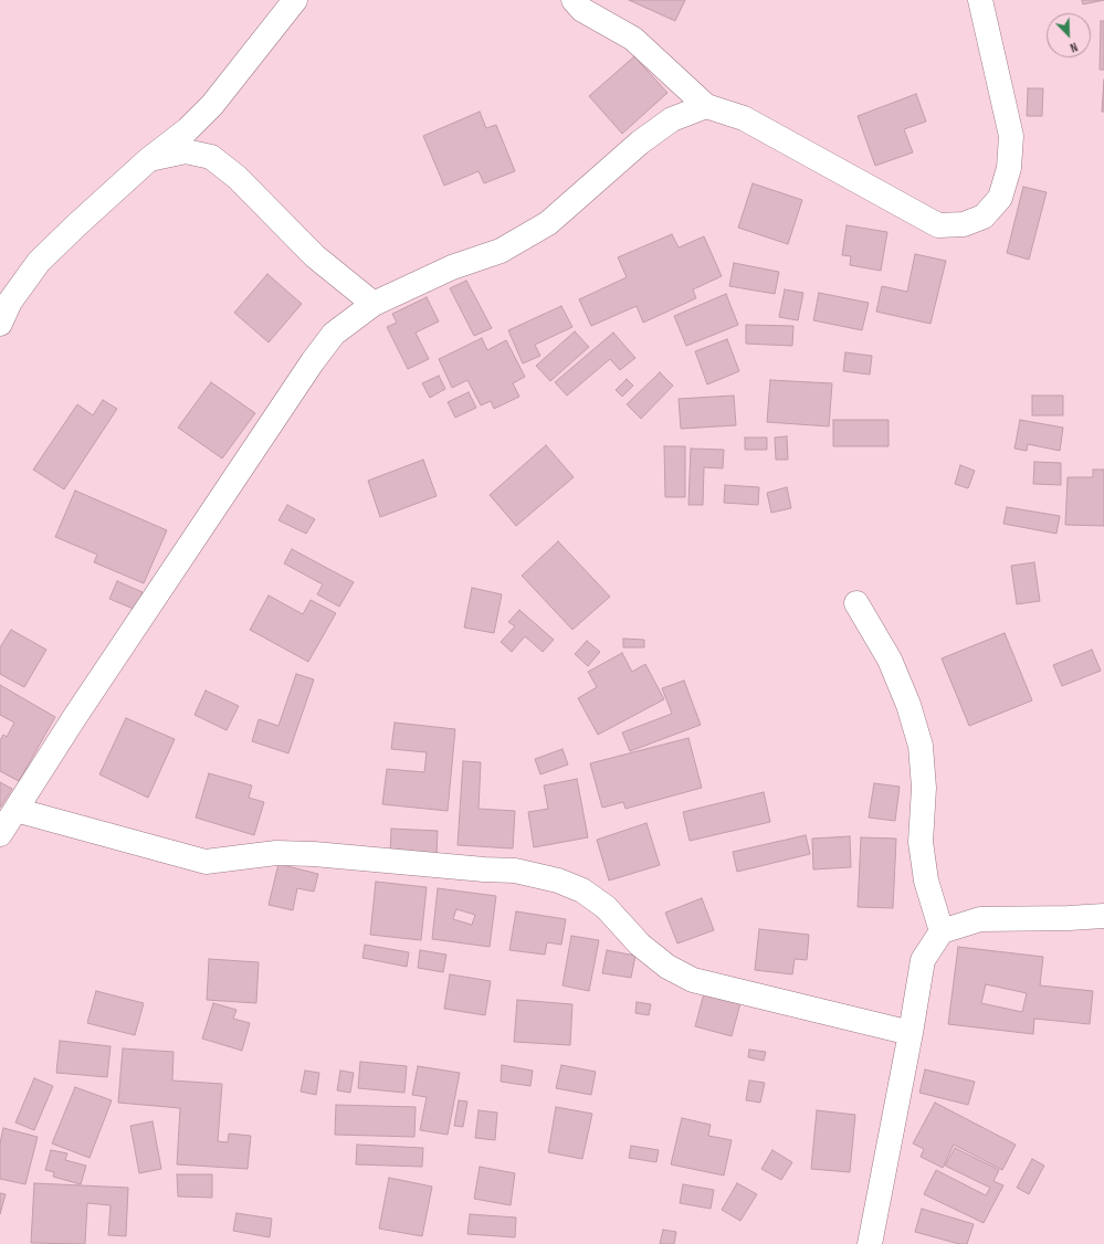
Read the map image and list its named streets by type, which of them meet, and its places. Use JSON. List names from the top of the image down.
{
  "north": "bottom right"
}
